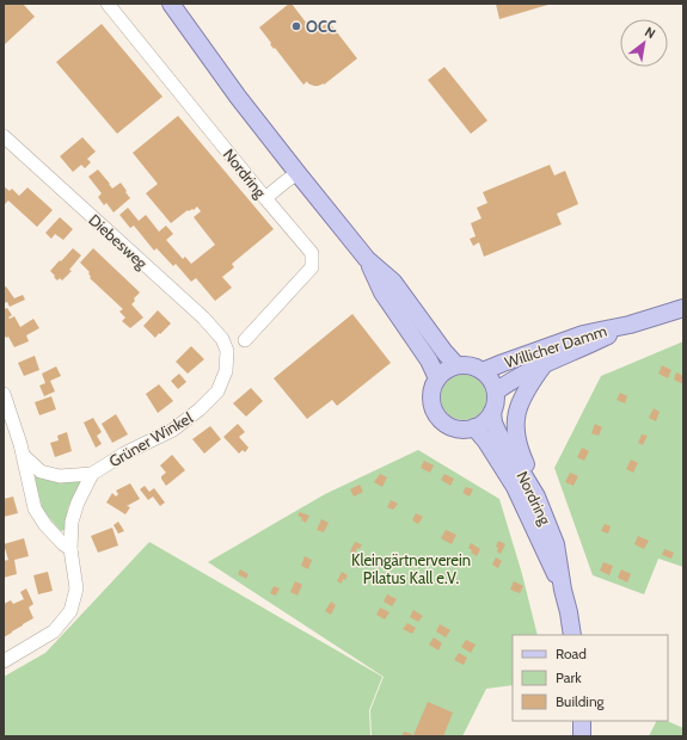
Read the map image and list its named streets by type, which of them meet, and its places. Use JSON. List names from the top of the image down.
{
  "streets": {
    "main road": ["Nordring", "Willicher Damm"],
    "street": ["Diebesweg", "Grüner Winkel"]
  },
  "crossings": [
    ["Nordring", "Willicher Damm"],
    ["Diebesweg", "Grüner Winkel"]
  ],
  "parks": ["Kleingärtnerverein Pilatus Kall e.V."],
  "places": ["OCC"],
  "legend": ["Road", "Park", "Building"],
  "north": "top right"
}
